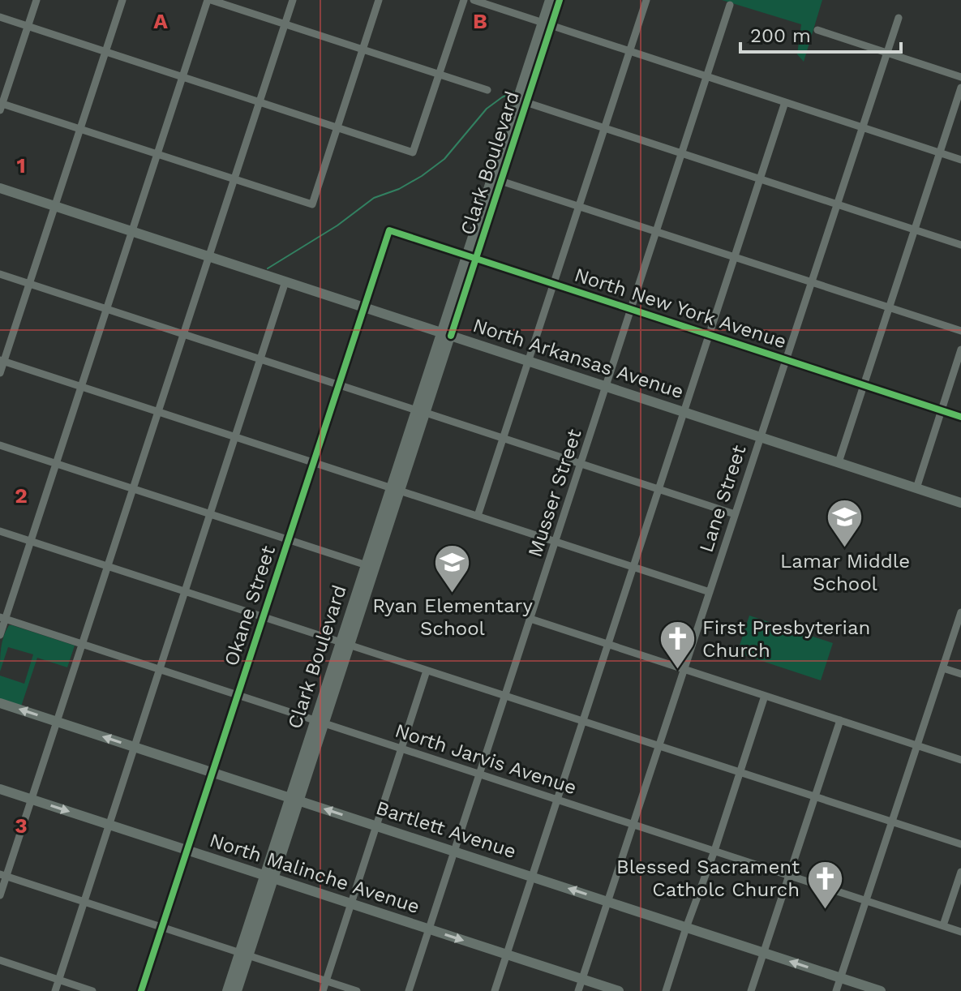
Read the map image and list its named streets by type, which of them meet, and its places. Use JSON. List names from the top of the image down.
{
  "streets": {
    "main road": [
      "Clark Boulevard",
      "North Arkansas Avenue",
      "Bartlett Avenue",
      "North Malinche Avenue"
    ],
    "street": [
      "North New York Avenue",
      "Musser Street",
      "Lane Street",
      "Okane Street",
      "North Jarvis Avenue"
    ]
  },
  "crossings": [
    ["Clark Boulevard", "North New York Avenue"],
    ["Clark Boulevard", "North Arkansas Avenue"],
    ["Clark Boulevard", "North Jarvis Avenue"],
    ["Clark Boulevard", "Bartlett Avenue"],
    ["Clark Boulevard", "North Malinche Avenue"],
    ["North New York Avenue", "Musser Street"],
    ["North New York Avenue", "Lane Street"],
    ["North New York Avenue", "Okane Street"],
    ["North Arkansas Avenue", "Musser Street"],
    ["North Arkansas Avenue", "Lane Street"],
    ["North Arkansas Avenue", "Okane Street"],
    ["Musser Street", "North Jarvis Avenue"],
    ["Musser Street", "Bartlett Avenue"],
    ["Musser Street", "North Malinche Avenue"],
    ["Lane Street", "North Jarvis Avenue"],
    ["Lane Street", "Bartlett Avenue"],
    ["Lane Street", "North Malinche Avenue"],
    ["Okane Street", "North Jarvis Avenue"],
    ["Okane Street", "Bartlett Avenue"],
    ["Okane Street", "North Malinche Avenue"]
  ],
  "one_way": ["Bartlett Avenue"],
  "places": {
    "school or university": ["Lamar Middle School", "Ryan Elementary School"],
    "church": ["First Presbyterian Church", "Blessed Sacrament Catholc Church"]
  },
  "scale_bar": "200 m",
  "grid": {
    "columns": ["A", "B"],
    "rows": ["1", "2", "3"]
  }
}
